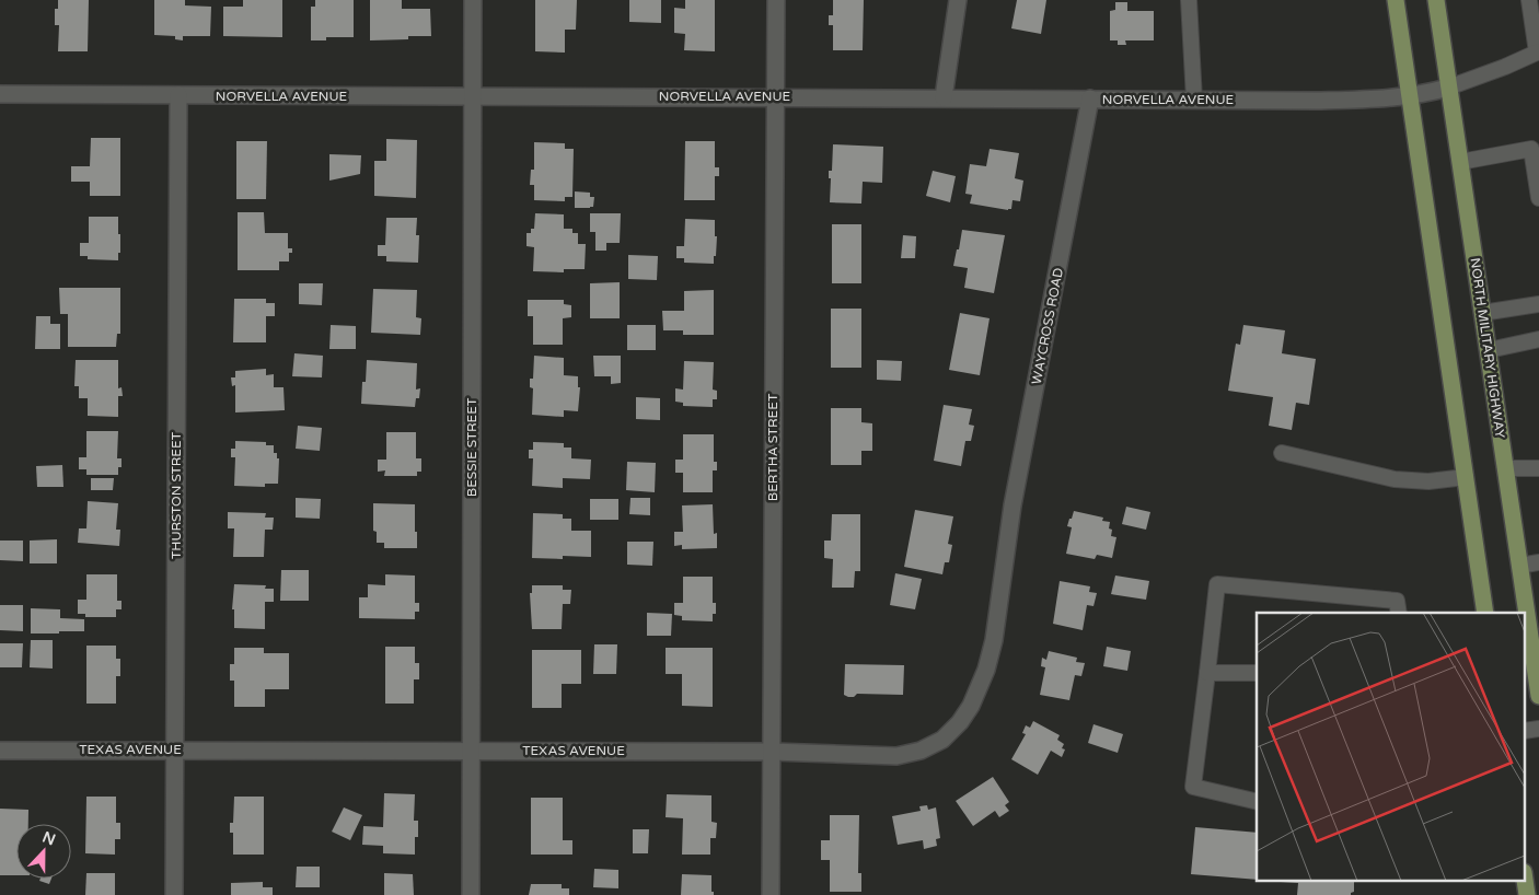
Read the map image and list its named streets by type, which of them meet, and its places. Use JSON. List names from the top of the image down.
{
  "streets": {
    "main road": ["NORTH MILITARY HIGHWAY"],
    "street": [
      "NORVELLA AVENUE",
      "WAYCROSS ROAD",
      "BESSIE STREET",
      "BERTHA STREET",
      "THURSTON STREET",
      "TEXAS AVENUE"
    ]
  },
  "crossings": [
    ["NORVELLA AVENUE", "WAYCROSS ROAD"],
    ["NORVELLA AVENUE", "NORTH MILITARY HIGHWAY"],
    ["NORVELLA AVENUE", "BESSIE STREET"],
    ["NORVELLA AVENUE", "BERTHA STREET"],
    ["NORVELLA AVENUE", "THURSTON STREET"],
    ["WAYCROSS ROAD", "TEXAS AVENUE"],
    ["BESSIE STREET", "TEXAS AVENUE"],
    ["BERTHA STREET", "TEXAS AVENUE"],
    ["THURSTON STREET", "TEXAS AVENUE"]
  ],
  "north": "top"
}
